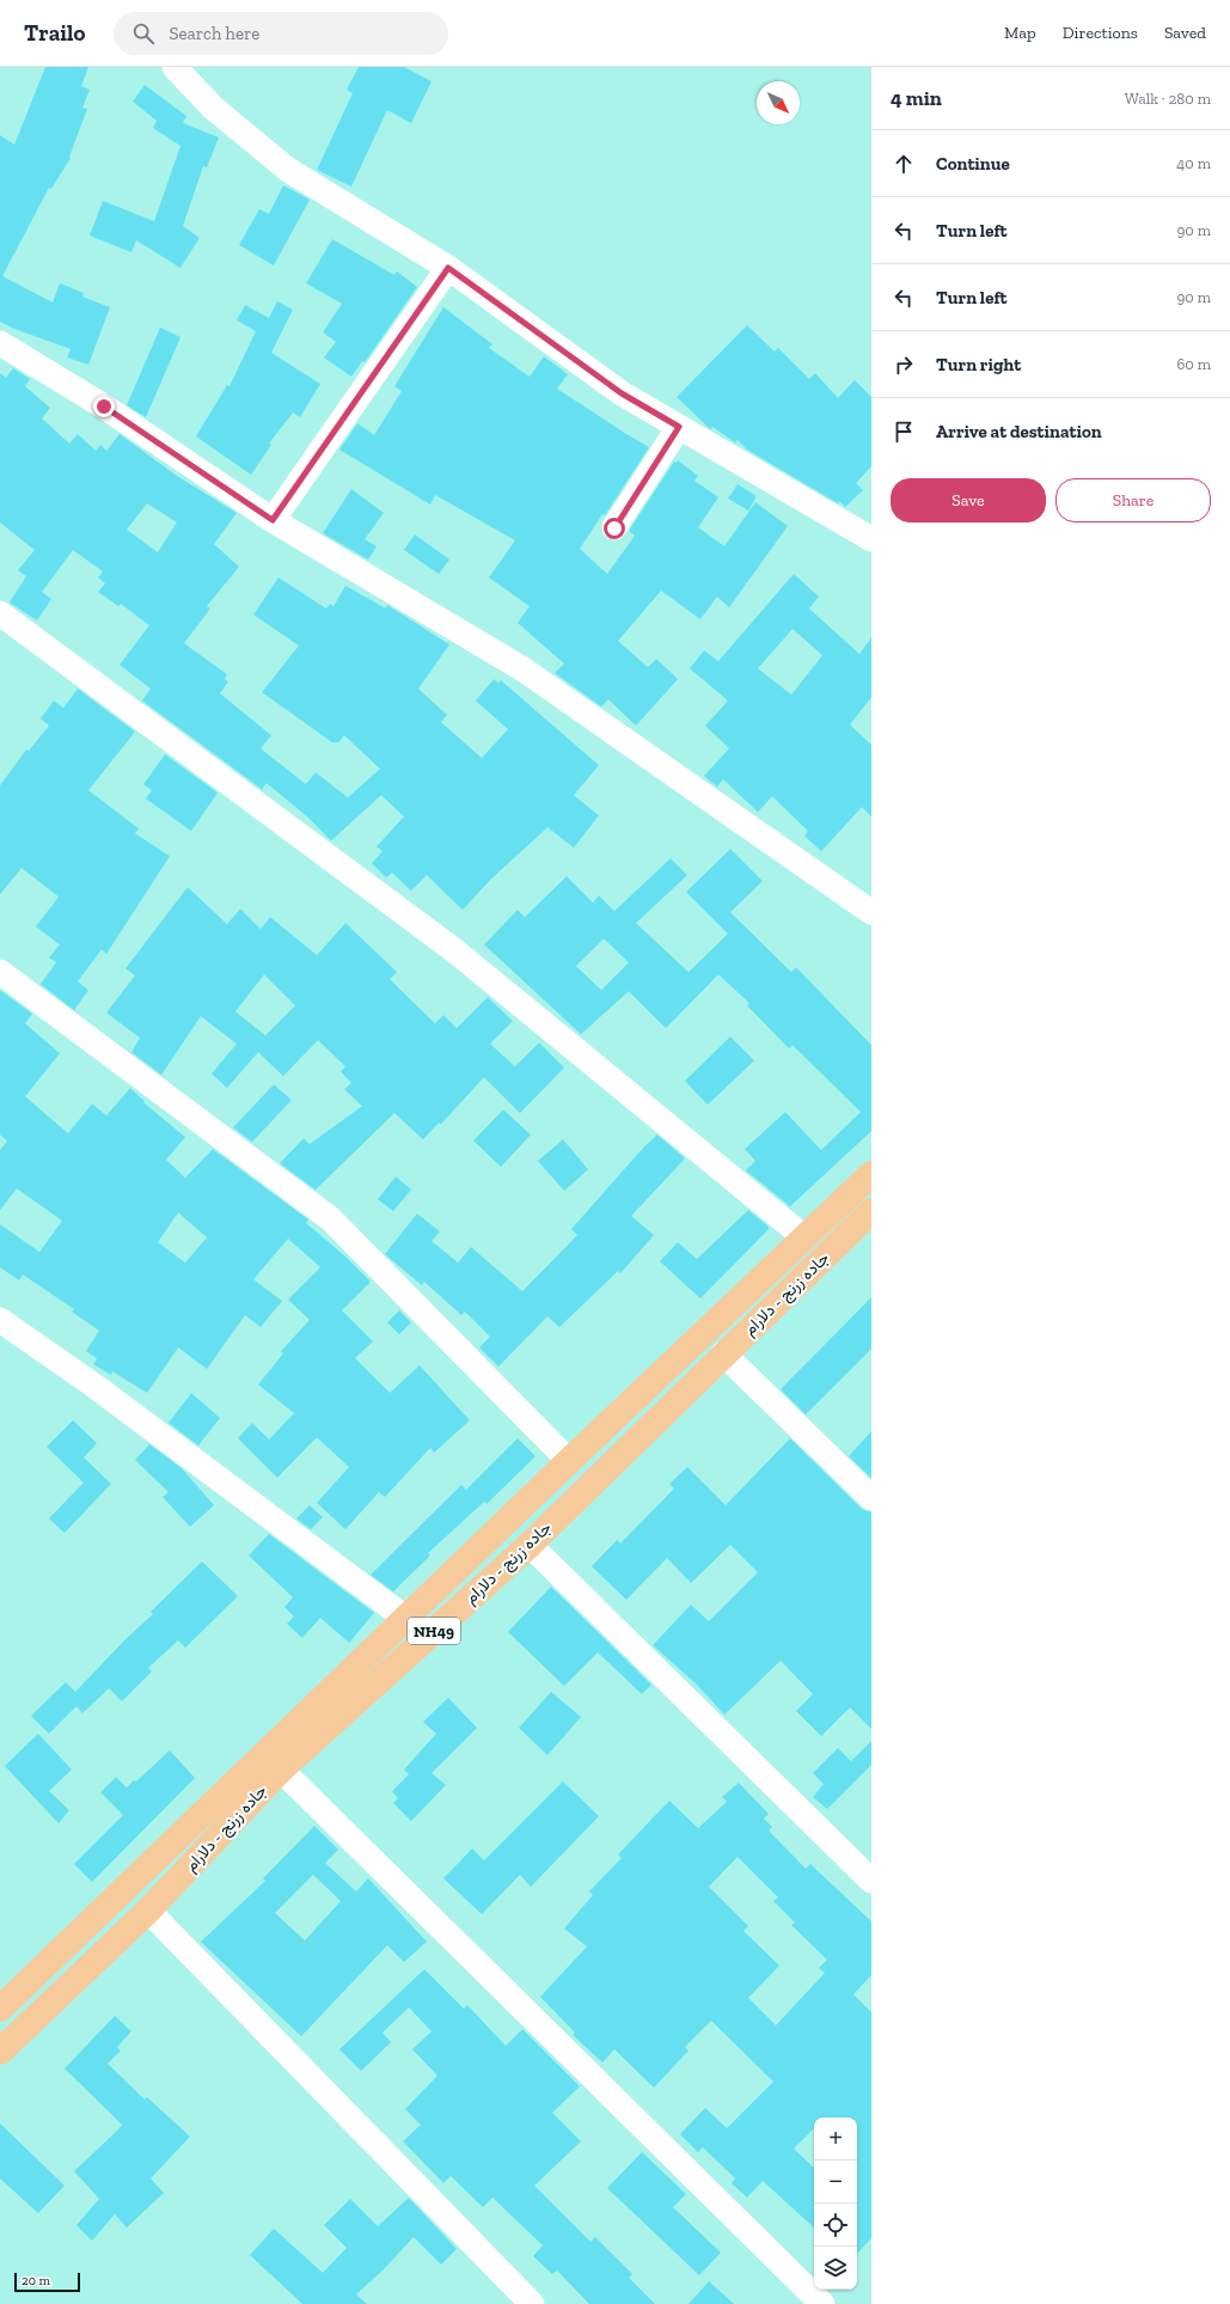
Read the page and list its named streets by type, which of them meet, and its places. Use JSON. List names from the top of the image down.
{
  "streets": {
    "highway": ["جاده زرنج - دلارام", "NH49"]
  },
  "scale_bar": "20 m",
  "north": "bottom right",
  "page": {
    "header": "Trailo",
    "search": "Search here",
    "nav": ["Map", "Directions", "Saved"],
    "heading": ["4 min", "Walk · 280 m"],
    "list": [
      ["Continue", "40 m"],
      ["Turn left", "90 m"],
      ["Turn left", "90 m"],
      ["Turn right", "60 m"],
      "Arrive at destination"
    ],
    "buttons": ["Save", "Share"],
    "map_buttons": ["+", "−"],
    "scale": "20 m"
  }
}
